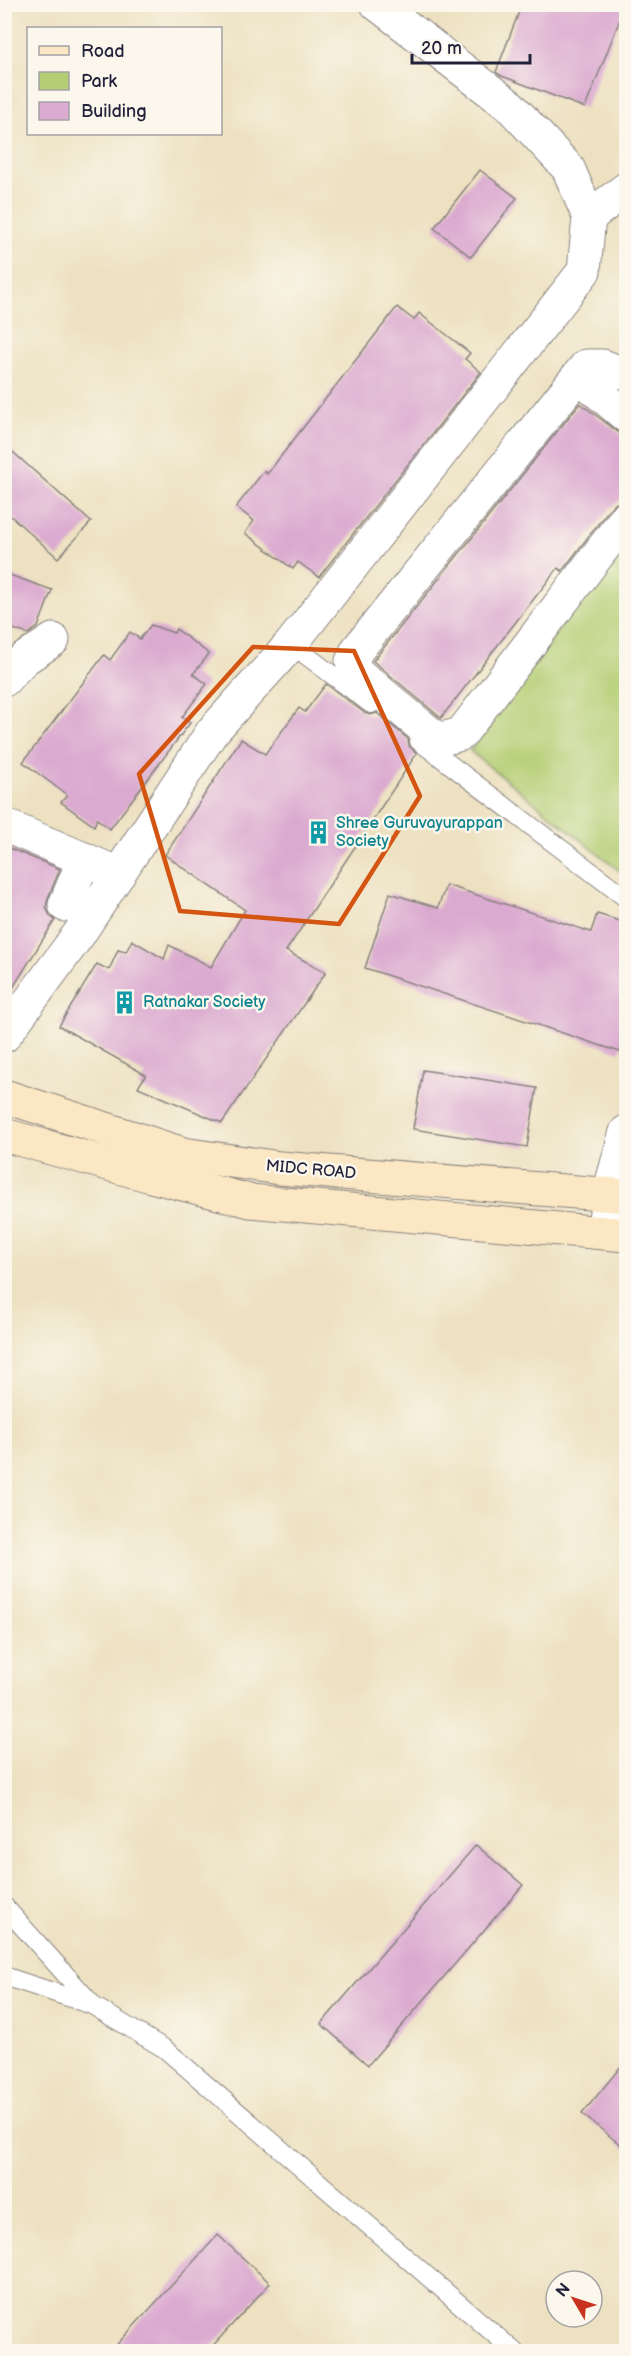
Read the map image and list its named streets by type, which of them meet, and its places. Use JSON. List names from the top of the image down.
{
  "streets": {
    "street": ["MIDC ROAD"]
  },
  "places": {
    "building": ["Shree Guruvayurappan Society", "Ratnakar Society"]
  },
  "legend": ["Road", "Park", "Building"],
  "scale_bar": "20 m",
  "north": "top left"
}
